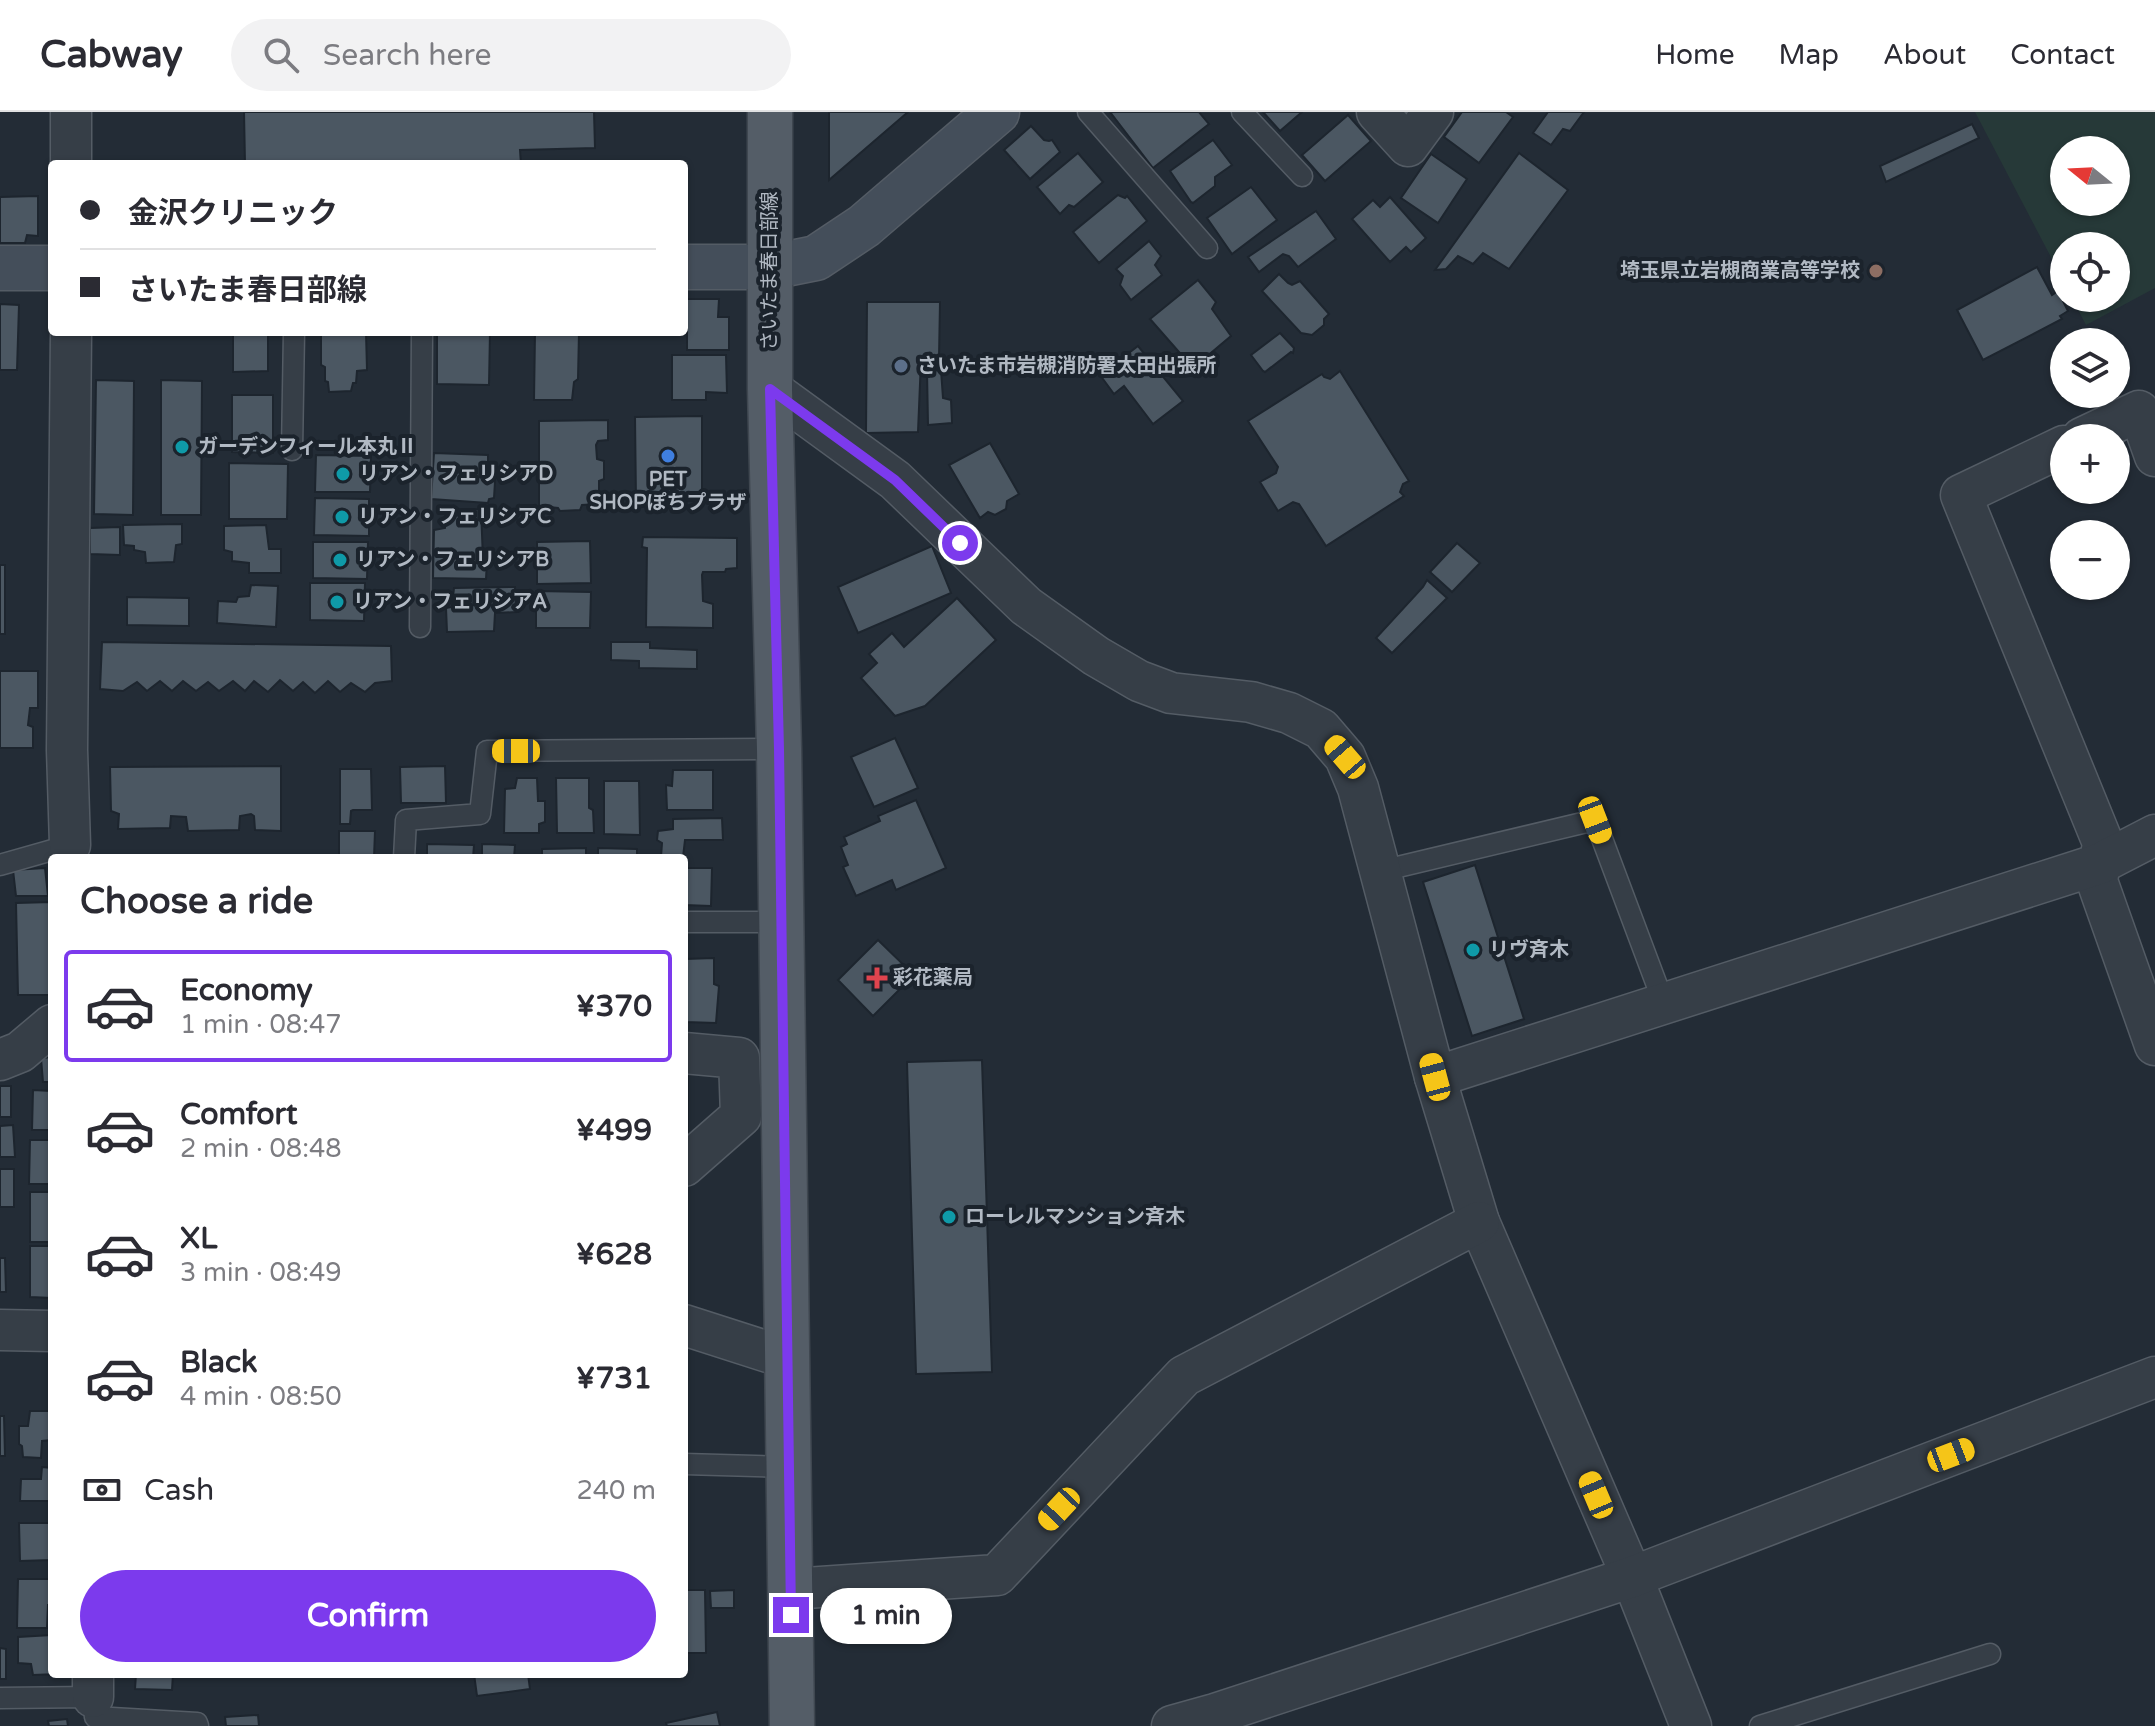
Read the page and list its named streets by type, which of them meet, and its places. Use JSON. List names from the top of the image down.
{
  "streets": {
    "main road": ["さいたま春日部線"]
  },
  "places": {
    "other": [
      "埼玉県立岩槻商業高等学校",
      "さいたま市岩槻消防署太田出張所",
      "ガーデンフィール本丸Ⅱ",
      "PET SHOPぽちプラザ",
      "リアン・フェリシアD",
      "リアン・フェリシアC",
      "リアン・フェリシアB",
      "リアン・フェリシアA",
      "リヴ斉木",
      "ローレルマンション斉木"
    ],
    "health": ["彩花薬局"]
  },
  "north": "left",
  "page": {
    "header": "Cabway",
    "search": "Search here",
    "nav": [
      "Home",
      "Map",
      "About",
      "Contact"
    ],
    "map_buttons": ["+", "−"],
    "banner": ["金沢クリニック", "さいたま春日部線"],
    "heading": "Choose a ride",
    "list": [
      {
        "name": "Economy",
        "note": "1 min · 08:47",
        "value": "¥370"
      },
      {
        "name": "Comfort",
        "note": "2 min · 08:48",
        "value": "¥499"
      },
      {
        "name": "XL",
        "note": "3 min · 08:49",
        "value": "¥628"
      },
      {
        "name": "Black",
        "note": "4 min · 08:50",
        "value": "¥731"
      }
    ],
    "pay": ["Cash", "240 m"],
    "buttons": "Confirm",
    "bubble": "1 min"
  }
}
